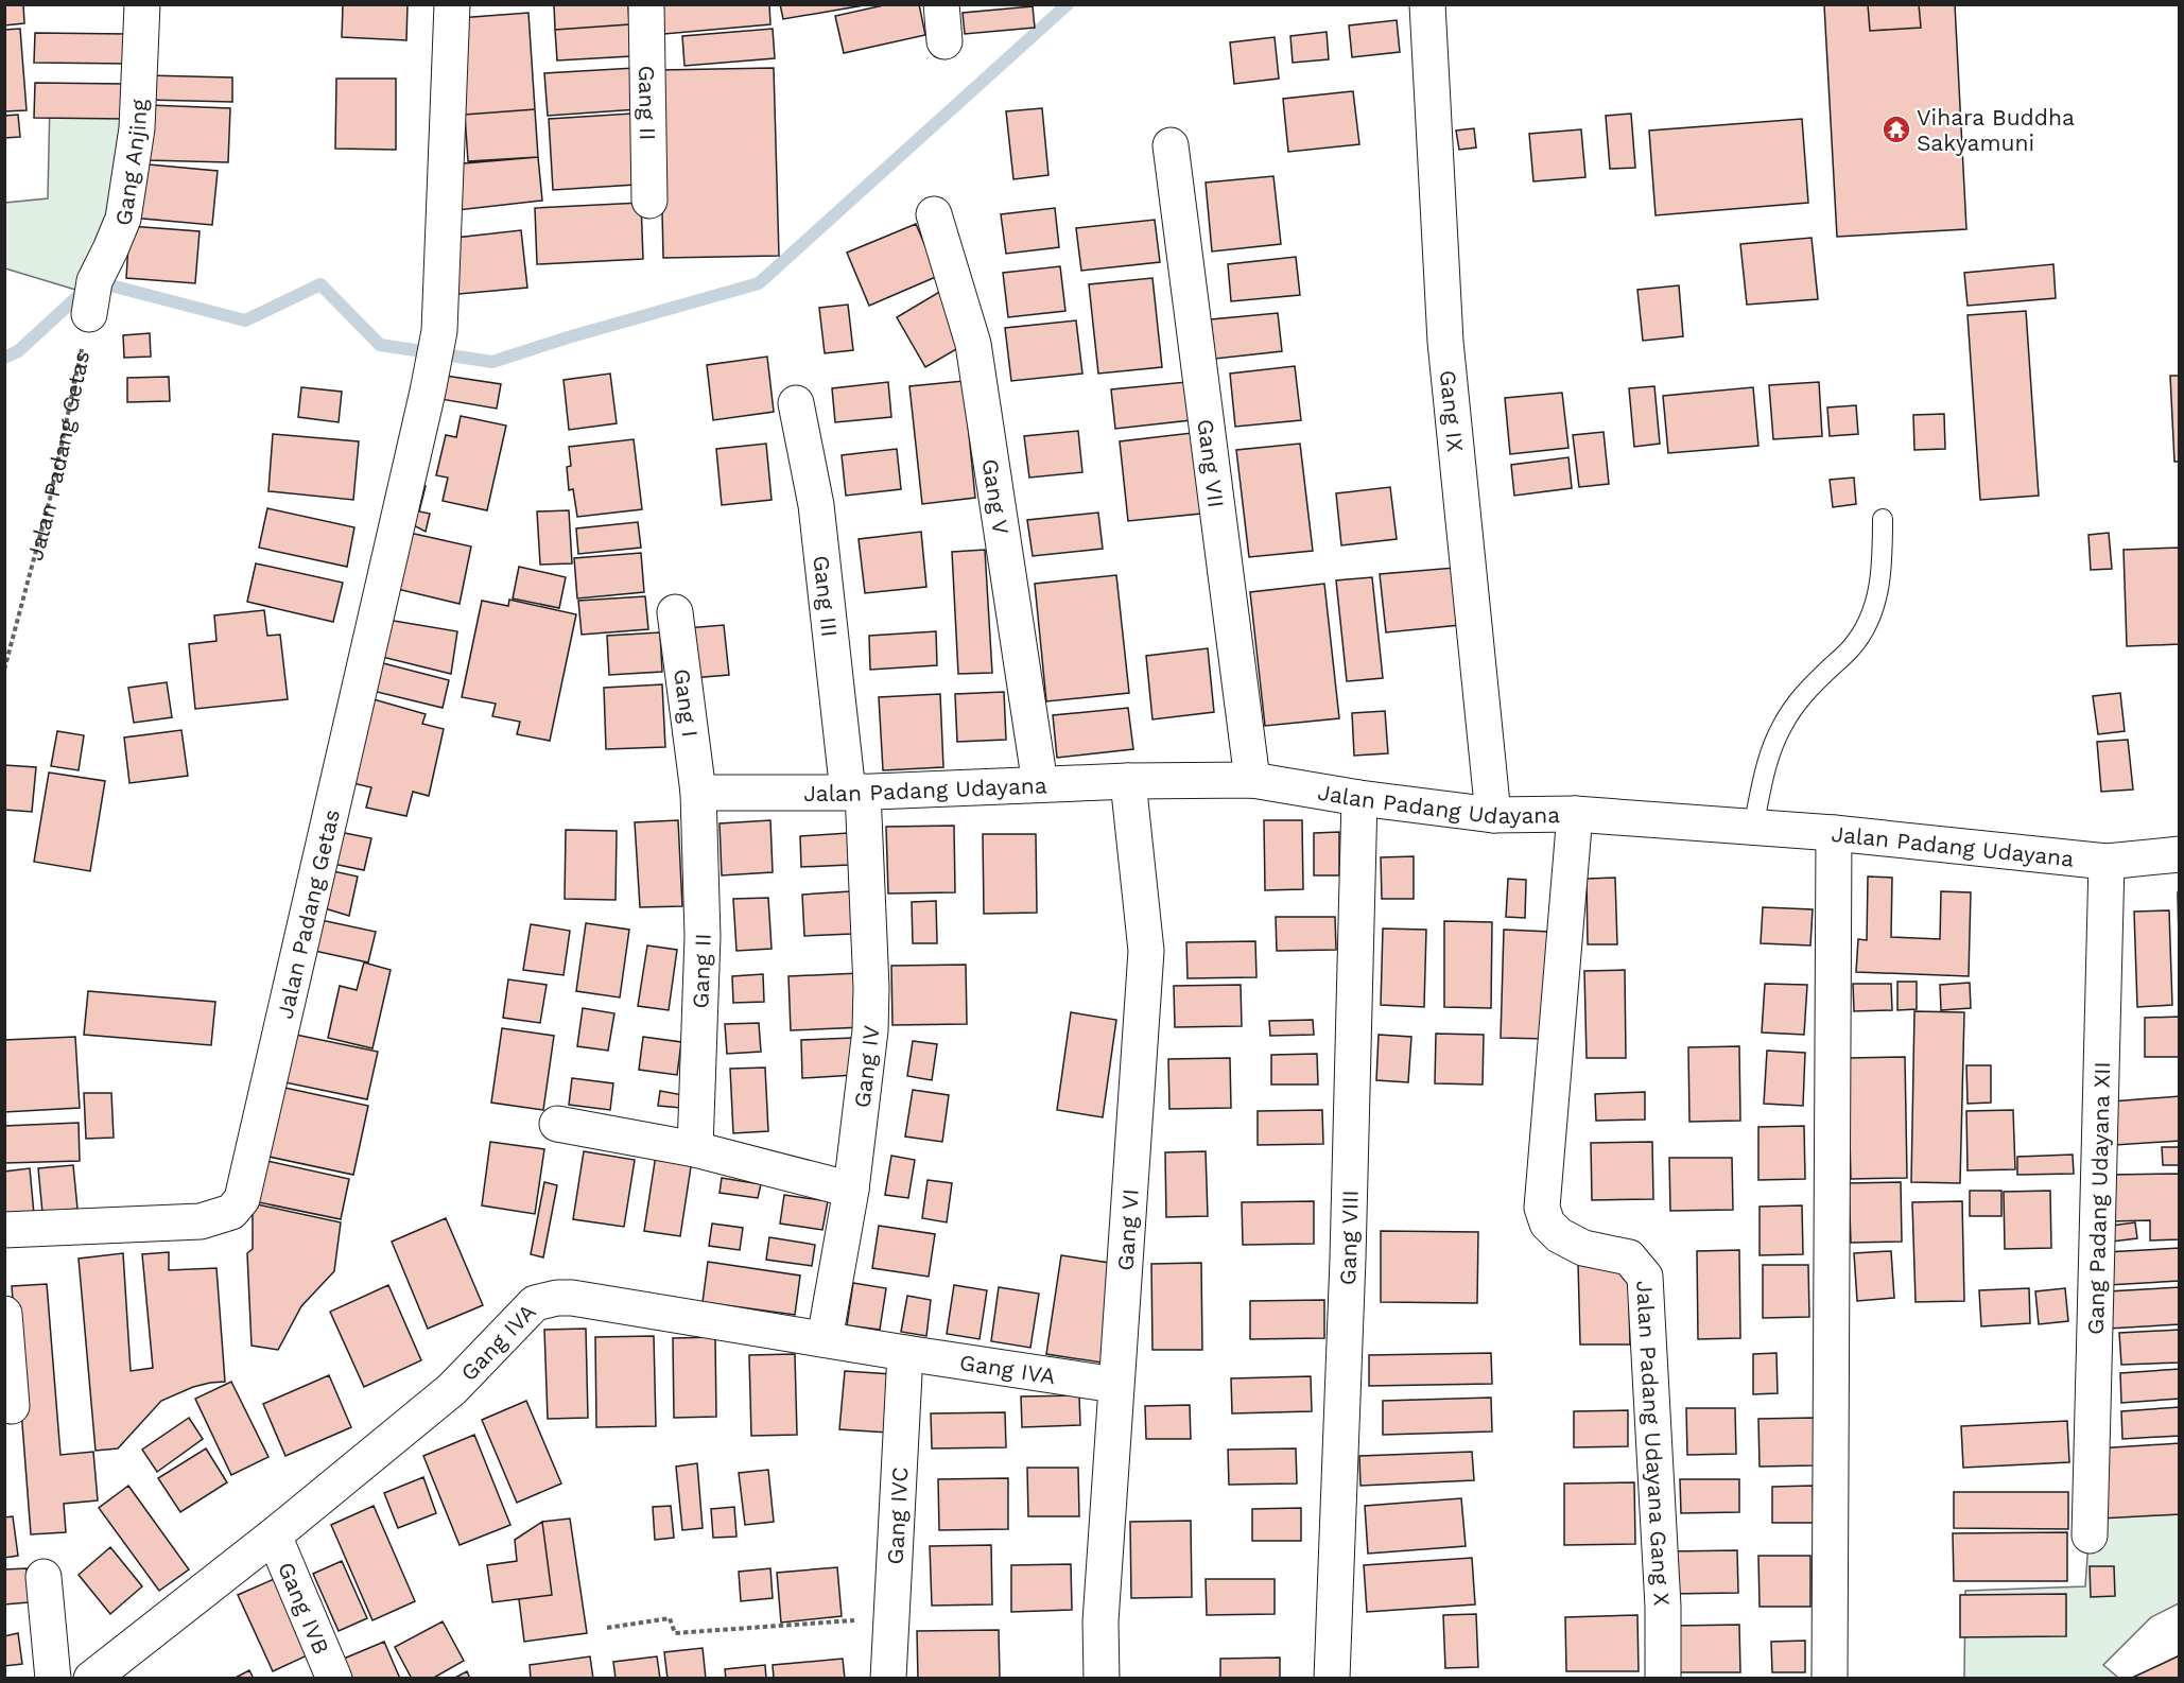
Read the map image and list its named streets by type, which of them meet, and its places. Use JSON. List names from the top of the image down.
{
  "streets": {
    "street": [
      "Gang II",
      "Gang Anjing",
      "Gang IX",
      "Jalan Padang Getas",
      "Gang VII",
      "Gang V",
      "Gang III",
      "Gang I",
      "Jalan Padang Udayana",
      "Gang IV",
      "Gang Padang Udayana XII",
      "Gang VI",
      "Gang VIII",
      "Gang IVA",
      "Jalan Padang Udayana Gang X",
      "Gang IVC",
      "Gang IVB"
    ]
  },
  "crossings": [
    ["Gang II", "Gang I"],
    ["Gang II", "Jalan Padang Udayana"],
    ["Gang Anjing", "Jalan Padang Getas"],
    ["Gang IX", "Jalan Padang Udayana"],
    ["Gang VII", "Jalan Padang Udayana"],
    ["Gang V", "Jalan Padang Udayana"],
    ["Gang III", "Jalan Padang Udayana"],
    ["Gang III", "Gang IV"],
    ["Gang I", "Jalan Padang Udayana"],
    ["Jalan Padang Udayana", "Gang IV"],
    ["Jalan Padang Udayana", "Gang Padang Udayana XII"],
    ["Jalan Padang Udayana", "Gang VI"],
    ["Jalan Padang Udayana", "Gang VIII"],
    ["Jalan Padang Udayana", "Jalan Padang Udayana Gang X"],
    ["Gang IV", "Gang IVA"],
    ["Gang VI", "Gang IVA"],
    ["Gang IVA", "Gang IVC"],
    ["Gang IVA", "Gang IVB"]
  ],
  "places": {
    "temple": ["Vihara Buddha Sakyamuni"]
  }
}
